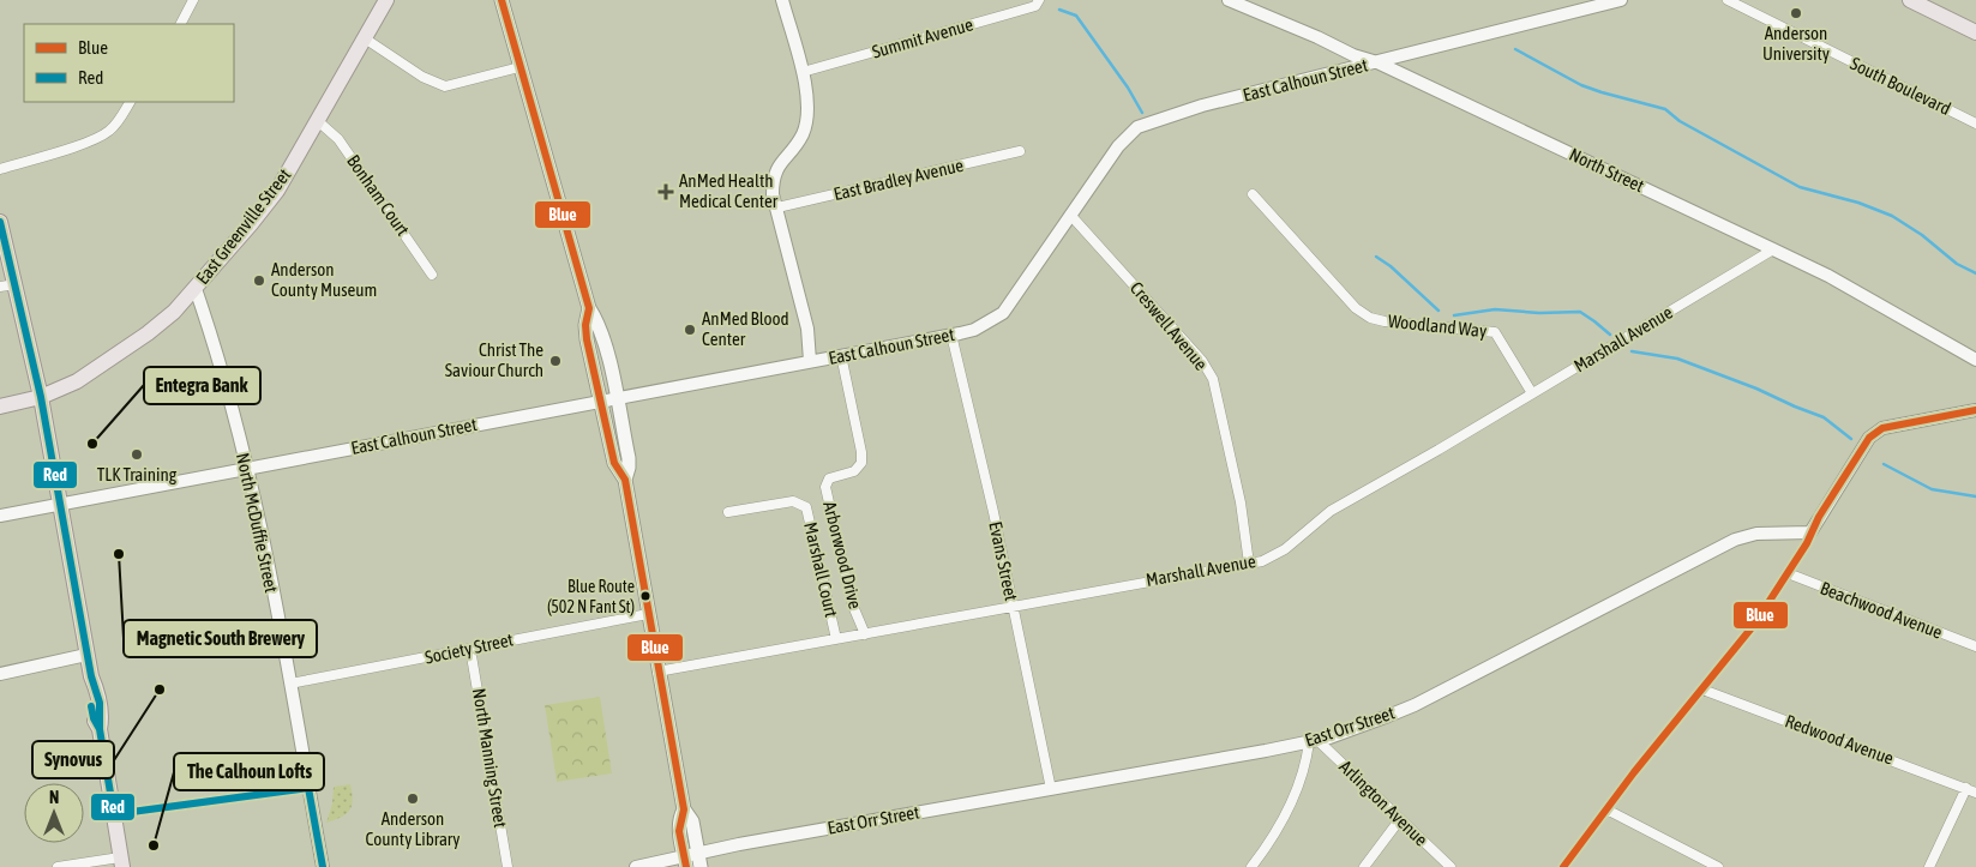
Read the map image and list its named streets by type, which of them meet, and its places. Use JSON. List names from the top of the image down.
{
  "streets": {
    "main road": ["East Greenville Street"],
    "street": [
      "Summit Avenue",
      "East Calhoun Street",
      "South Boulevard",
      "North Street",
      "East Bradley Avenue",
      "Bonham Court",
      "Creswell Avenue",
      "Woodland Way",
      "Marshall Avenue",
      "North McDuffie Street",
      "Arborwood Drive",
      "Evans Street",
      "Marshall Court",
      "Beachwood Avenue",
      "Society Street",
      "East Orr Street",
      "Redwood Avenue",
      "North Manning Street",
      "Arlington Avenue"
    ]
  },
  "crossings": [
    ["East Calhoun Street", "North Street"],
    ["East Calhoun Street", "Creswell Avenue"],
    ["East Calhoun Street", "North McDuffie Street"],
    ["East Calhoun Street", "Arborwood Drive"],
    ["East Calhoun Street", "Evans Street"],
    ["North Street", "Marshall Avenue"],
    ["Bonham Court", "East Greenville Street"],
    ["East Greenville Street", "North McDuffie Street"],
    ["Creswell Avenue", "Marshall Avenue"],
    ["Woodland Way", "Marshall Avenue"],
    ["Marshall Avenue", "Arborwood Drive"],
    ["Marshall Avenue", "Evans Street"],
    ["Marshall Avenue", "Marshall Court"],
    ["North McDuffie Street", "Society Street"],
    ["Evans Street", "East Orr Street"],
    ["Society Street", "North Manning Street"],
    ["East Orr Street", "Arlington Avenue"]
  ],
  "places": {
    "other": [
      "Anderson University",
      "Anderson County Museum",
      "AnMed Blood Center",
      "Christ The Saviour Church",
      "Entegra Bank",
      "TLK Training",
      "Magnetic South Brewery",
      "Blue Route (502 N Fant St)",
      "Synovus",
      "Anderson County Library",
      "The Calhoun Lofts"
    ],
    "health": ["AnMed Health Medical Center"]
  },
  "lines": ["transit line Blue", "transit line Red"],
  "legend": ["Blue", "Red"],
  "north": "top"
}
